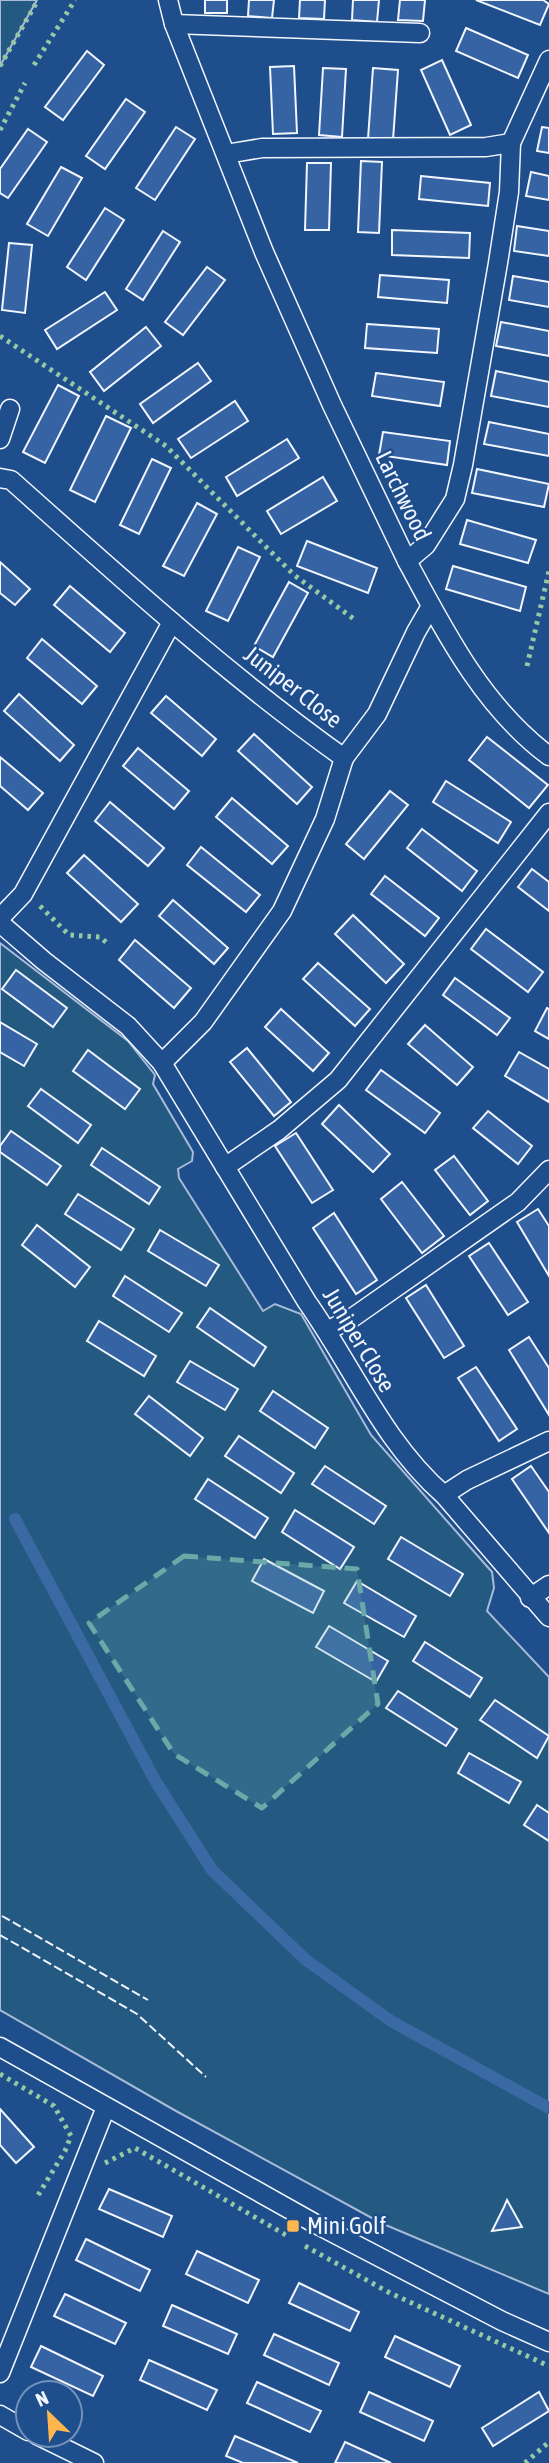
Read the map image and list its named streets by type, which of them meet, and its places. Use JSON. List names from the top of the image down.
{
  "streets": {
    "lane": ["Larchwood", "Juniper Close"]
  },
  "places": {
    "transit": ["Mini Golf"]
  },
  "north": "top left"
}
